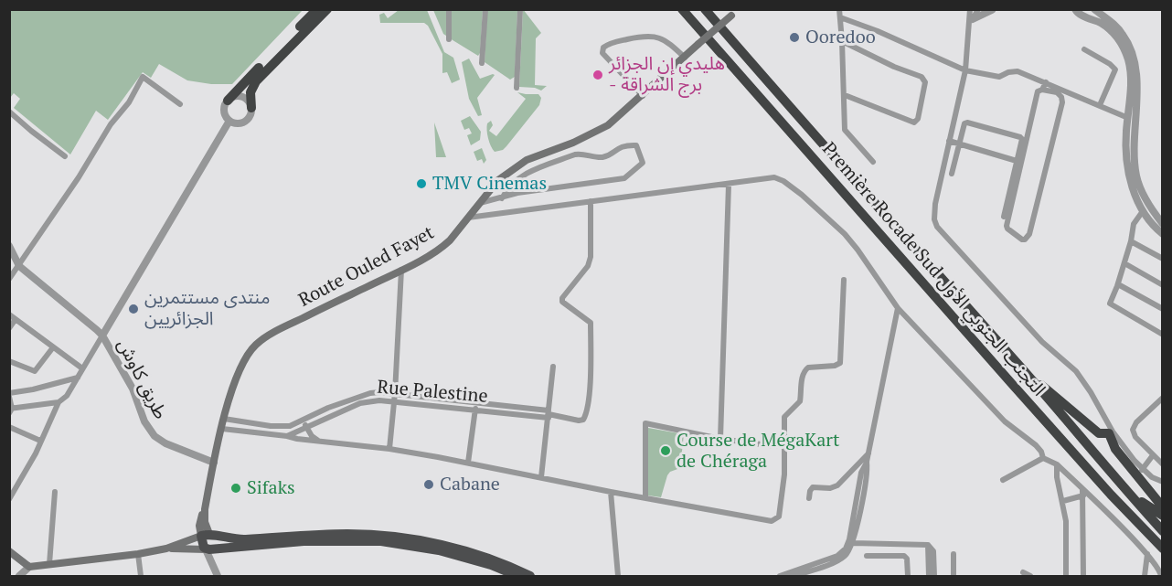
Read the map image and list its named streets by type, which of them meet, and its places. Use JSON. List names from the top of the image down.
{
  "streets": {
    "highway": ["Première Rocade Sud التجنب الجنوبي الأول"],
    "main road": ["Route Ouled Fayet"],
    "street": ["طريق كاوش", "Rue Palestine"]
  },
  "crossings": [
    ["Route Ouled Fayet", "طريق كاوش"],
    ["Route Ouled Fayet", "Rue Palestine"]
  ],
  "places": [
    "Ooredoo",
    "هليدي إن الجزائر - برج الشراقة",
    "TMV Cinemas",
    "منتدى مستتمرين الجزائريين",
    "Course de MégaKart de Chéraga",
    "Cabane",
    "Sifaks"
  ]
}
